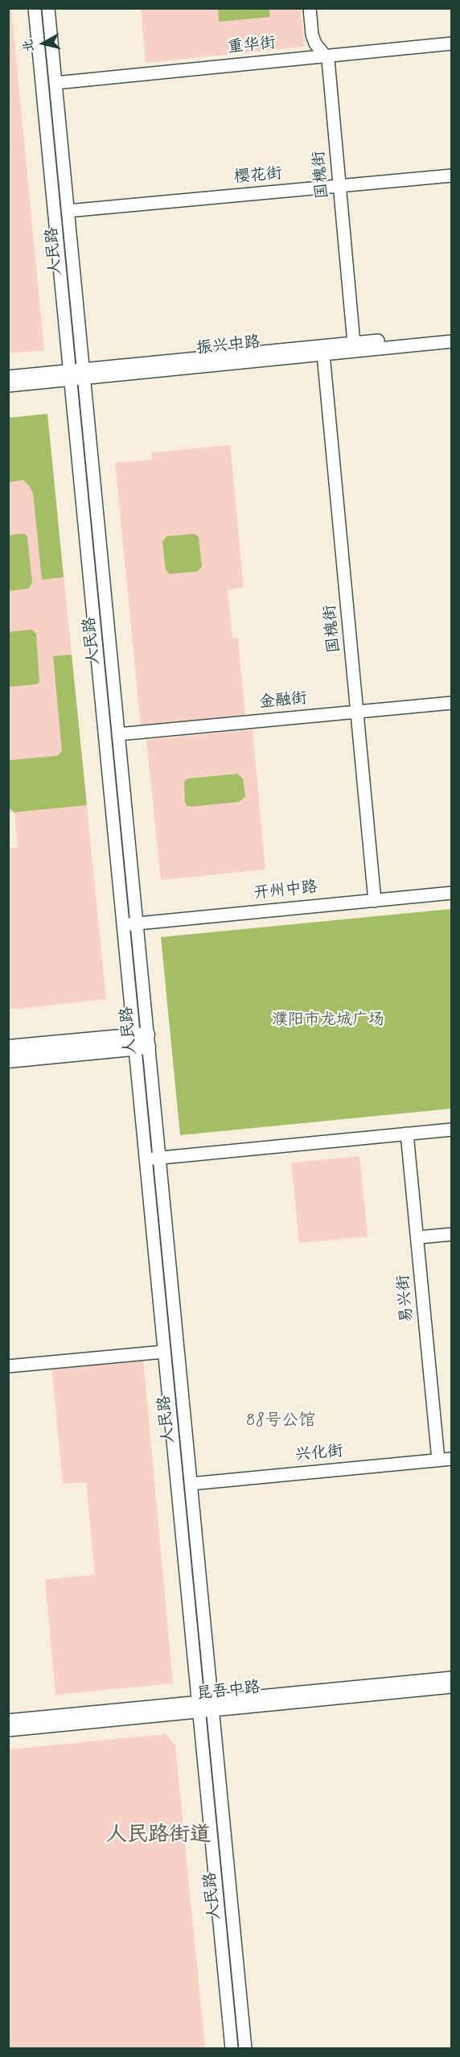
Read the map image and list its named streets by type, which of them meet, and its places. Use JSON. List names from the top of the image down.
{
  "streets": {
    "street": [
      "重华街",
      "国槐街",
      "樱花街",
      "人民路",
      "振兴中路",
      "金融街",
      "开州中路",
      "易兴街",
      "兴化街",
      "昆吾中路"
    ]
  },
  "crossings": [
    ["重华街", "国槐街"],
    ["重华街", "人民路"],
    ["国槐街", "樱花街"],
    ["国槐街", "振兴中路"],
    ["国槐街", "金融街"],
    ["国槐街", "开州中路"],
    ["樱花街", "人民路"],
    ["人民路", "振兴中路"],
    ["人民路", "金融街"],
    ["人民路", "开州中路"],
    ["人民路", "兴化街"],
    ["人民路", "昆吾中路"],
    ["易兴街", "兴化街"]
  ],
  "districts": ["88号公馆", "人民路街道"],
  "parks": ["濮阳市龙城广场"],
  "north": "left"
}
